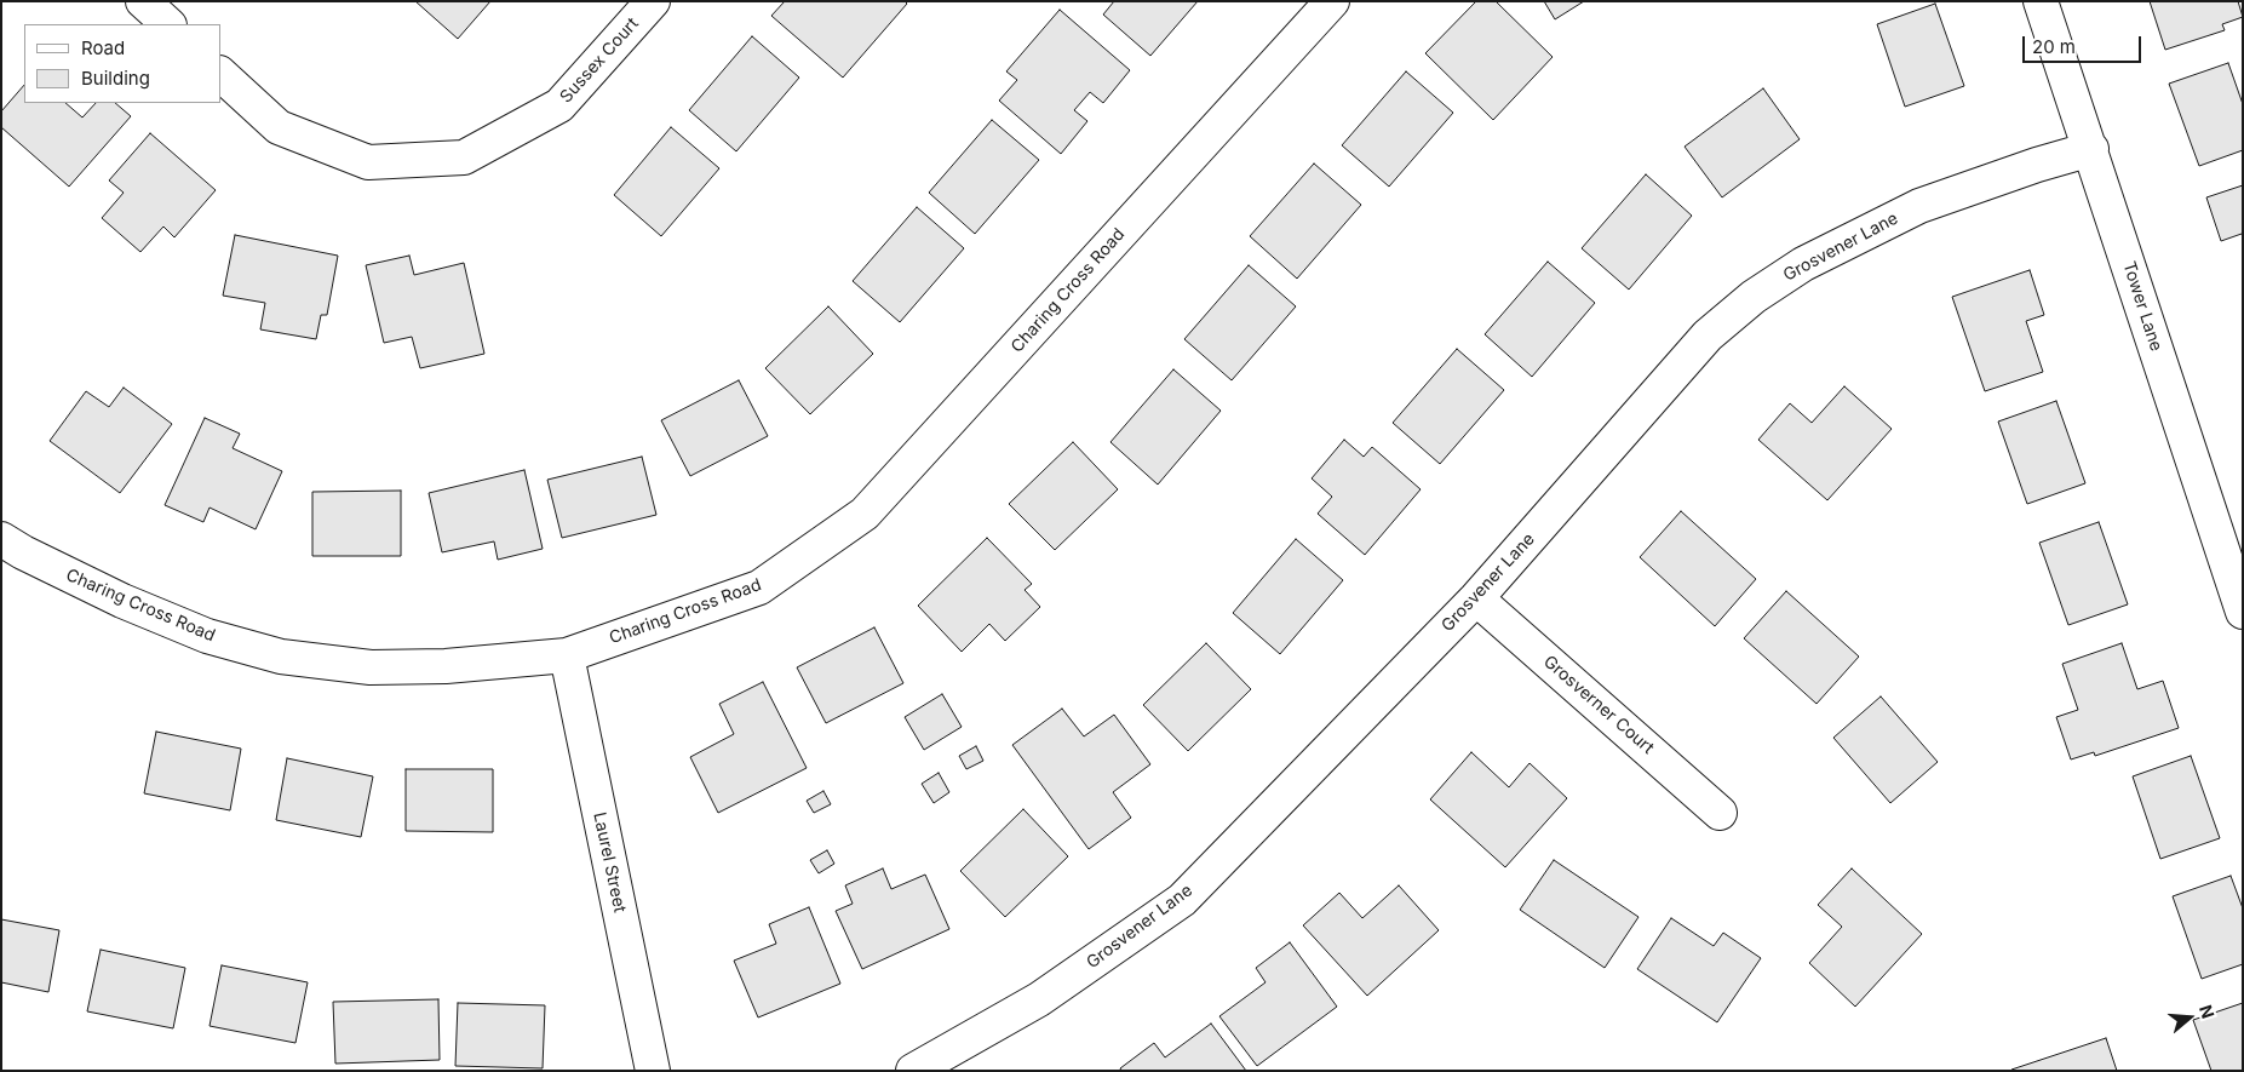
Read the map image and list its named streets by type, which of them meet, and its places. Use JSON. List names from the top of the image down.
{
  "streets": {
    "street": [
      "Sussex Court",
      "Grosvener Lane",
      "Charing Cross Road",
      "Tower Lane",
      "Grosverner Court",
      "Laurel Street"
    ]
  },
  "crossings": [
    ["Grosvener Lane", "Tower Lane"],
    ["Grosvener Lane", "Grosverner Court"],
    ["Charing Cross Road", "Laurel Street"]
  ],
  "legend": ["Road", "Building"],
  "scale_bar": "20 m",
  "north": "right"
}
